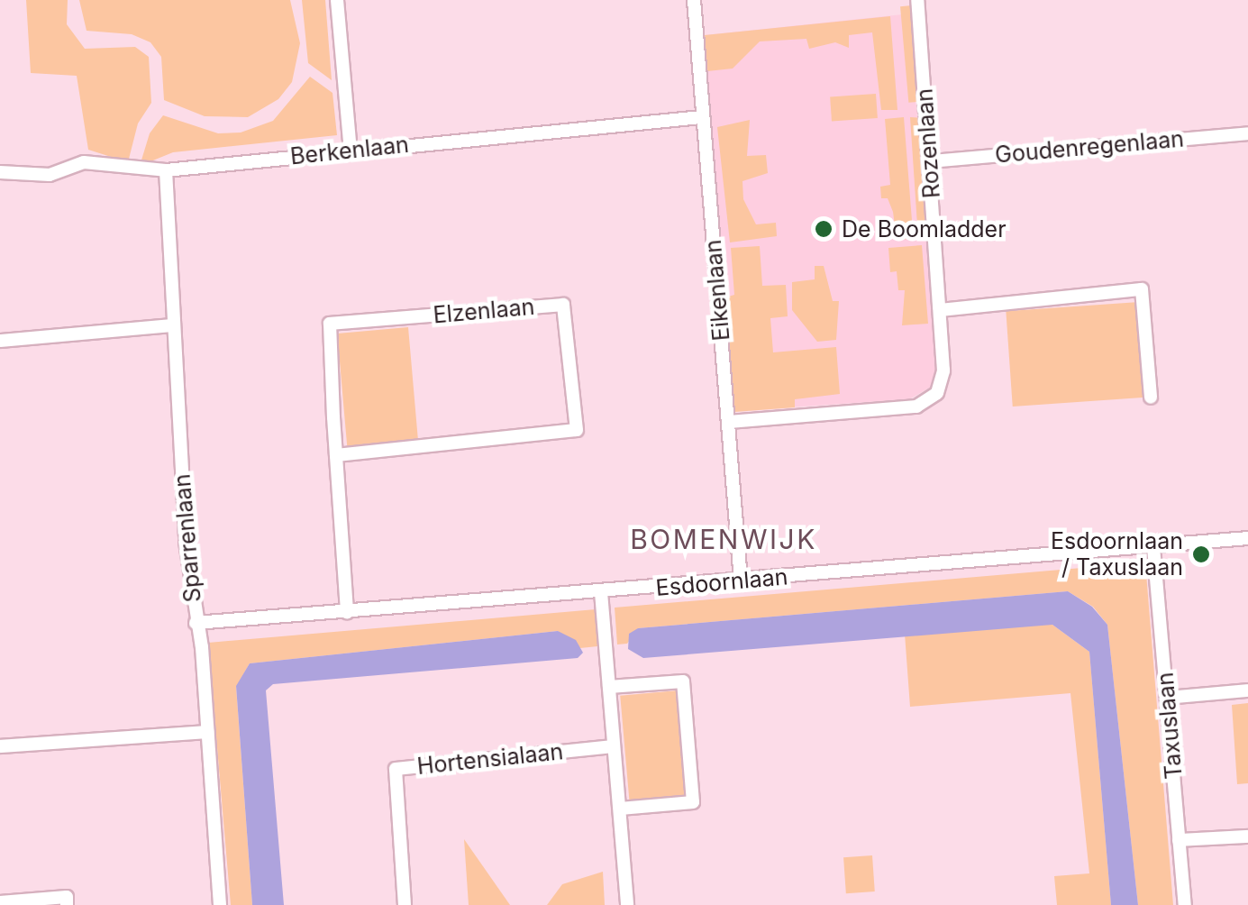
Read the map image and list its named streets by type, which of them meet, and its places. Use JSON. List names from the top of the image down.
{
  "streets": {
    "street": [
      "Rozenlaan",
      "Goudenregenlaan",
      "Berkenlaan",
      "Eikenlaan",
      "Elzenlaan",
      "Sparrenlaan",
      "Esdoornlaan",
      "Taxuslaan",
      "Hortensialaan"
    ]
  },
  "crossings": [
    ["Rozenlaan", "Goudenregenlaan"],
    ["Rozenlaan", "Eikenlaan"],
    ["Berkenlaan", "Eikenlaan"],
    ["Berkenlaan", "Sparrenlaan"],
    ["Eikenlaan", "Esdoornlaan"],
    ["Elzenlaan", "Esdoornlaan"],
    ["Sparrenlaan", "Esdoornlaan"],
    ["Esdoornlaan", "Taxuslaan"]
  ],
  "districts": ["BOMENWIJK"],
  "places": ["De Boomladder", "Esdoornlaan / Taxuslaan"]
}
